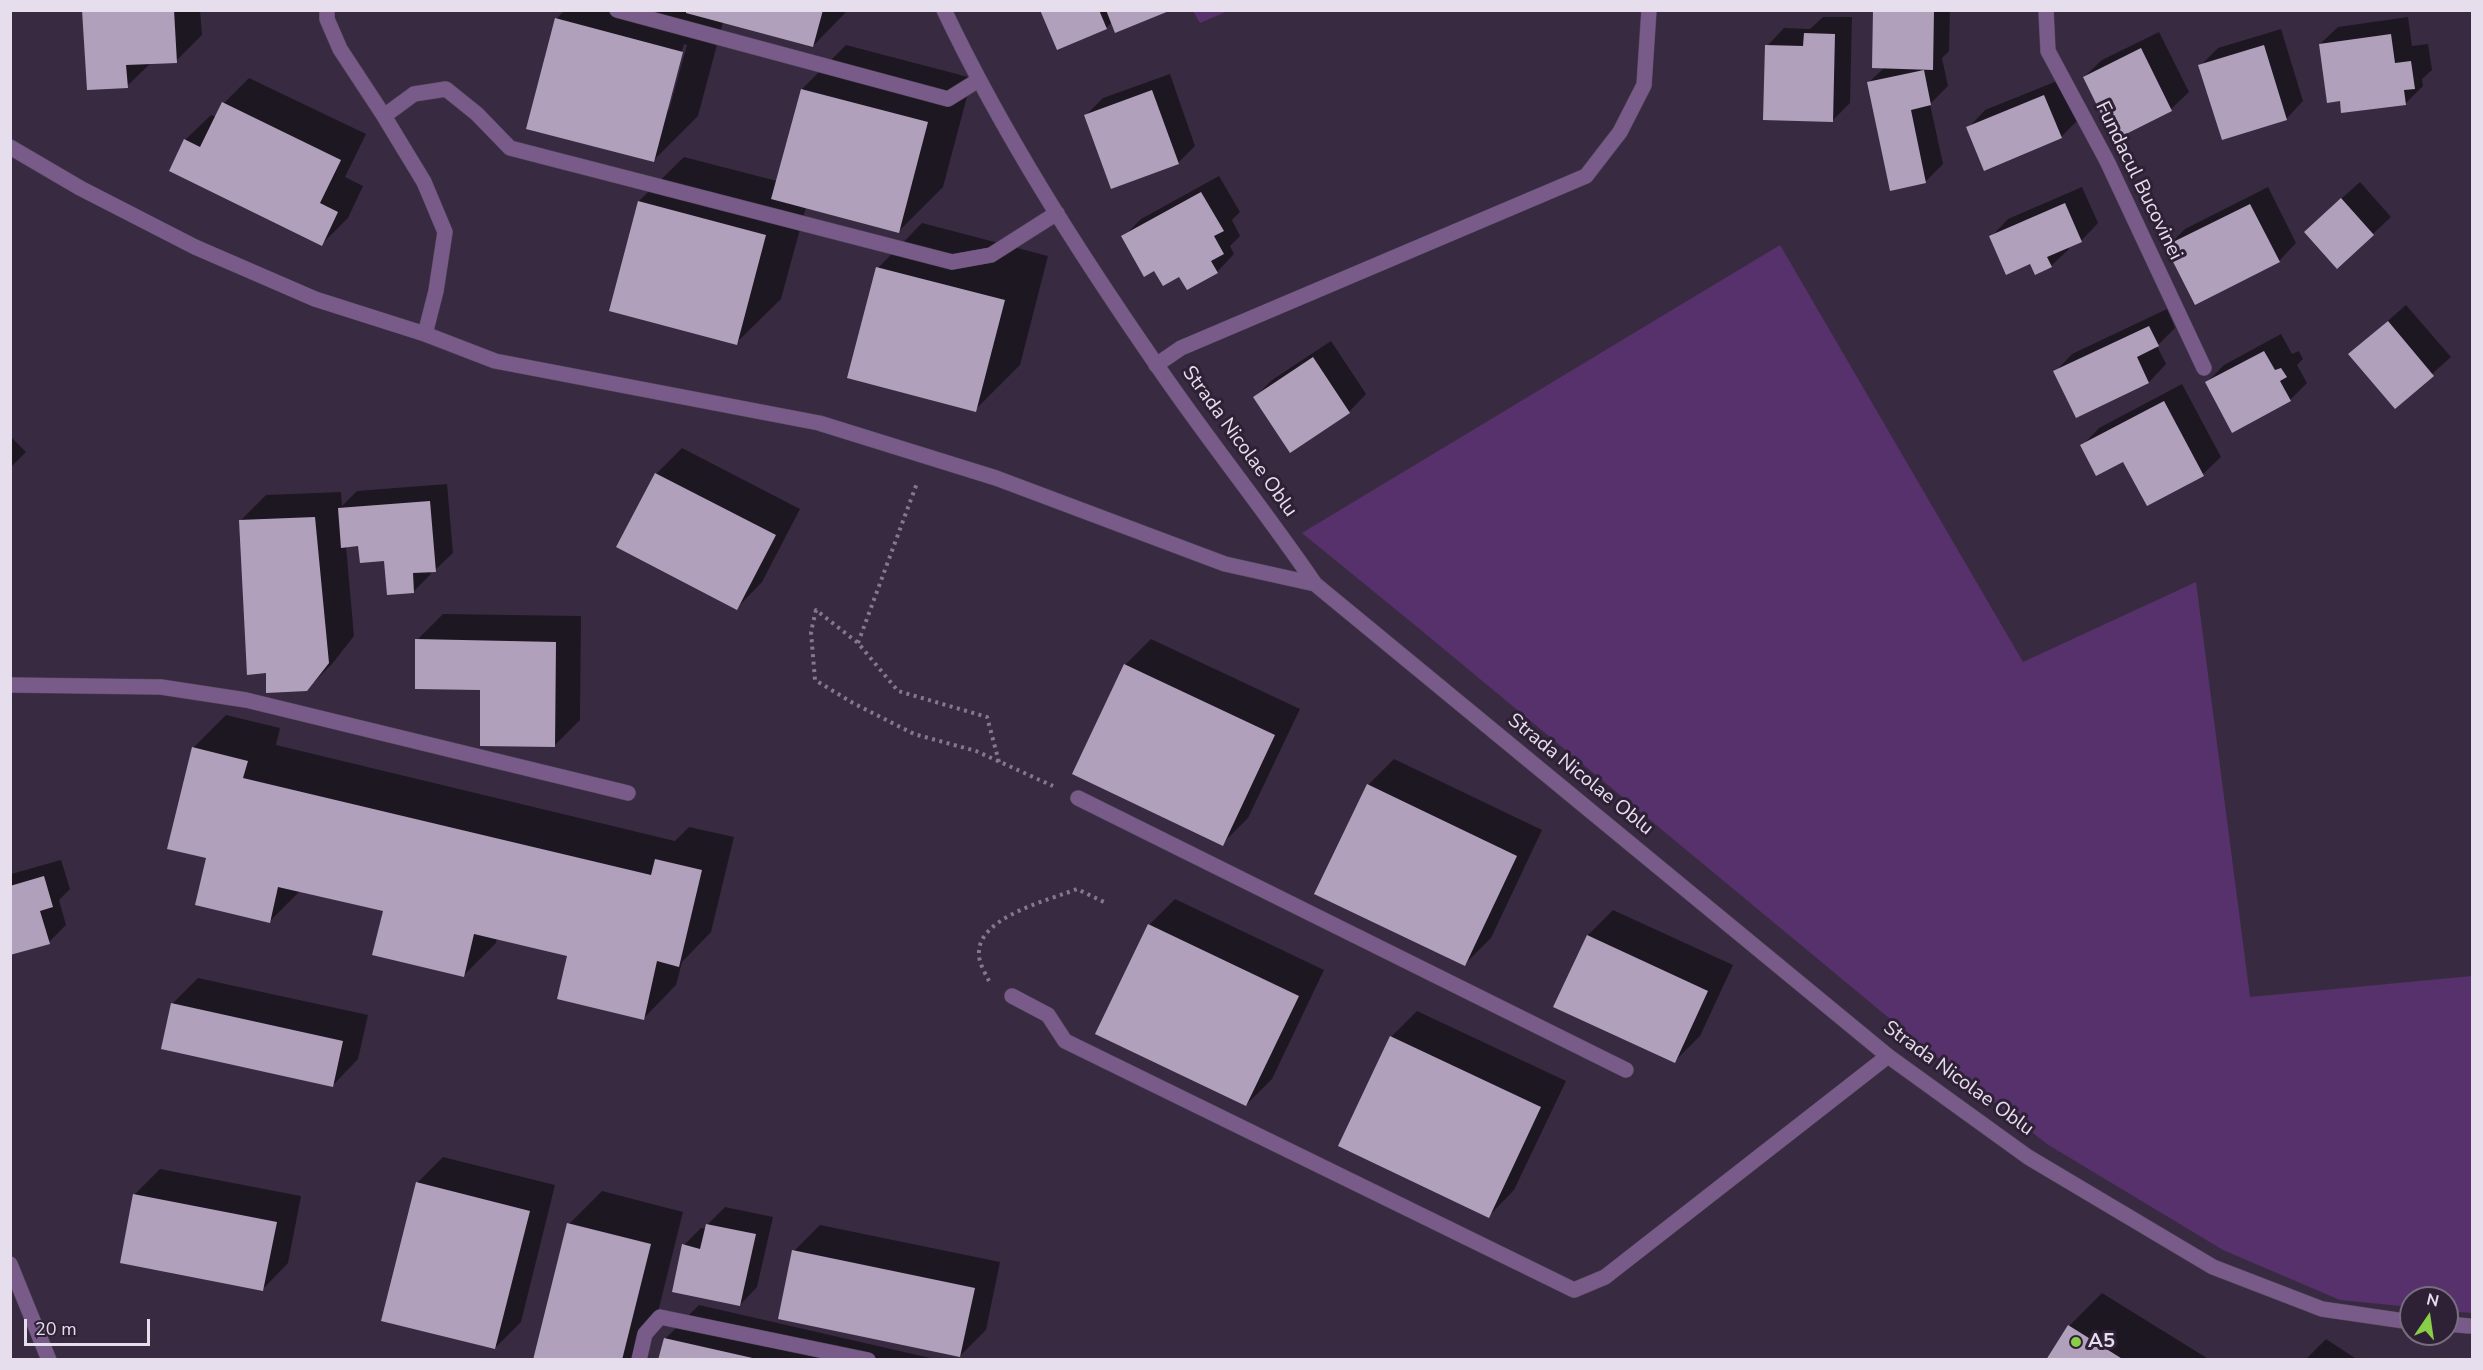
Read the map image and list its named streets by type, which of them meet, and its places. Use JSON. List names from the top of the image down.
{
  "streets": {
    "street": ["Fundacul Bucovinei", "Strada Nicolae Oblu"]
  },
  "places": ["A5"],
  "scale_bar": "20 m",
  "north": "top"
}
